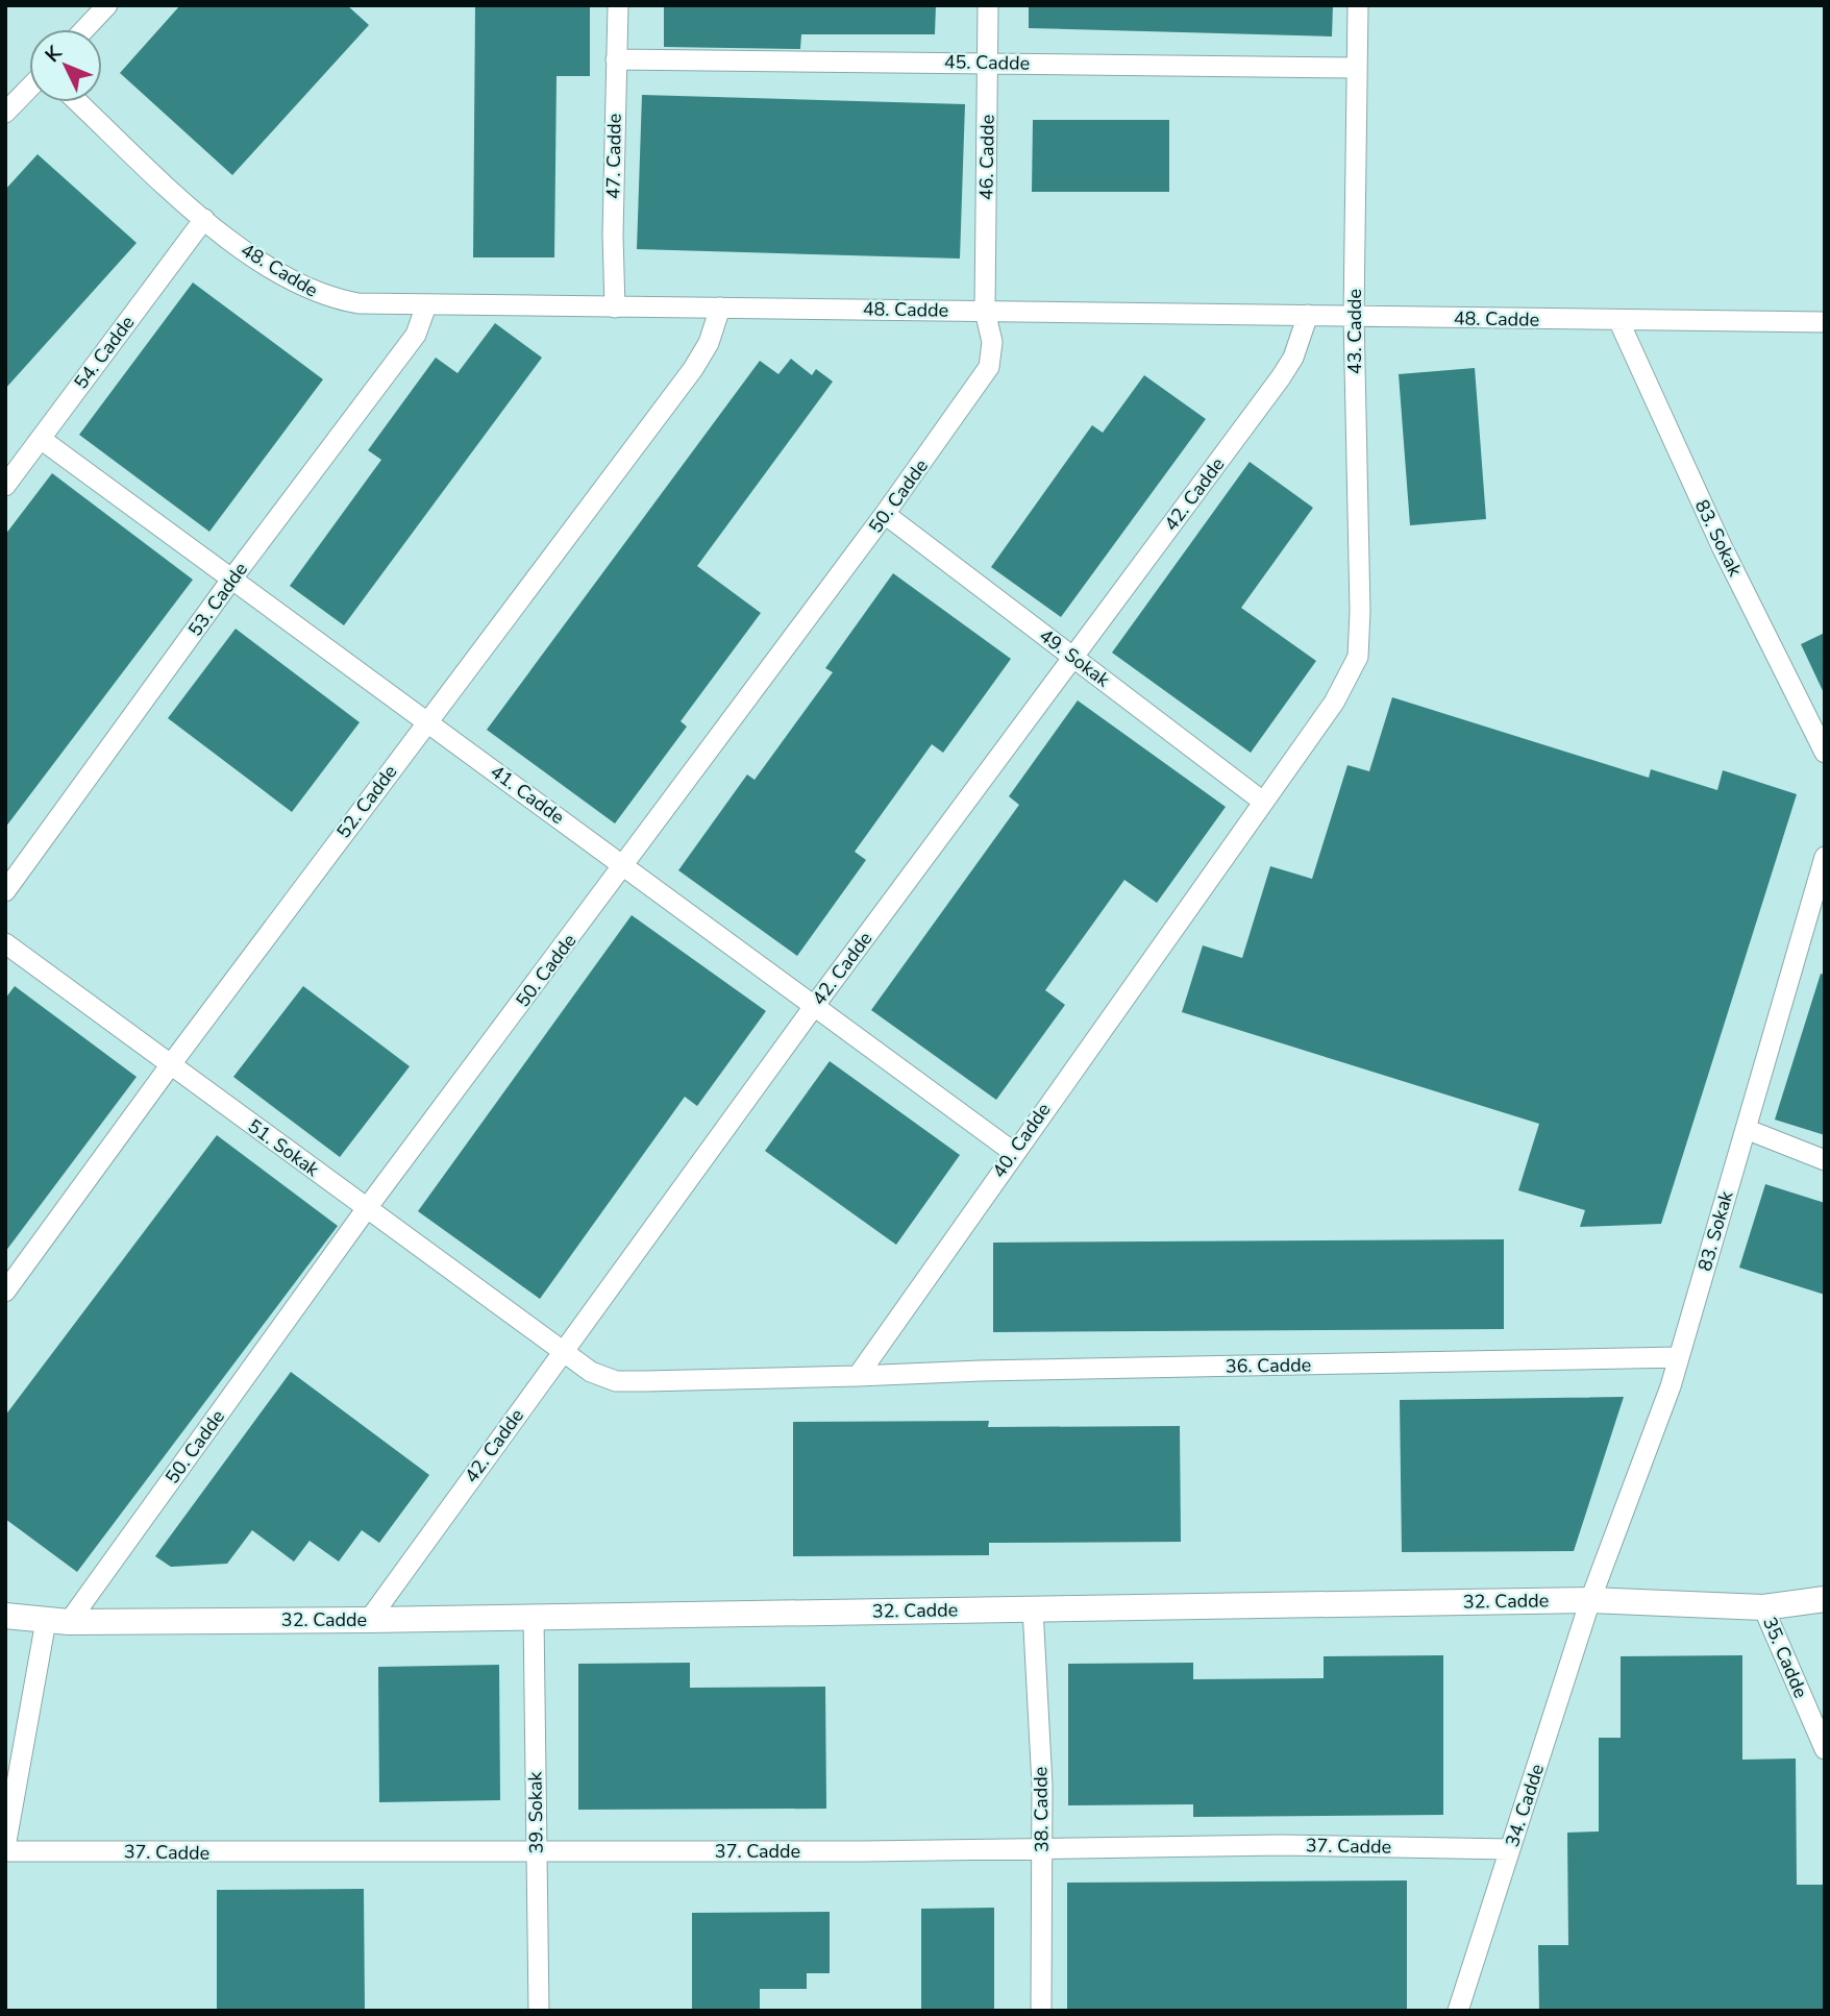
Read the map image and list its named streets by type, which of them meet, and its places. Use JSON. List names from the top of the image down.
{
  "streets": {
    "street": [
      "45. Cadde",
      "47. Cadde",
      "46. Cadde",
      "48. Cadde",
      "43. Cadde",
      "54. Cadde",
      "42. Cadde",
      "50. Cadde",
      "83. Sokak",
      "53. Cadde",
      "49. Sokak",
      "41. Cadde",
      "52. Cadde",
      "40. Cadde",
      "51. Sokak",
      "36. Cadde",
      "32. Cadde",
      "35. Cadde",
      "34. Cadde",
      "38. Cadde",
      "39. Sokak",
      "37. Cadde"
    ]
  },
  "crossings": [
    ["45. Cadde", "47. Cadde"],
    ["45. Cadde", "46. Cadde"],
    ["45. Cadde", "43. Cadde"],
    ["47. Cadde", "48. Cadde"],
    ["46. Cadde", "48. Cadde"],
    ["46. Cadde", "50. Cadde"],
    ["48. Cadde", "43. Cadde"],
    ["48. Cadde", "54. Cadde"],
    ["48. Cadde", "42. Cadde"],
    ["48. Cadde", "50. Cadde"],
    ["48. Cadde", "83. Sokak"],
    ["48. Cadde", "53. Cadde"],
    ["48. Cadde", "52. Cadde"],
    ["43. Cadde", "40. Cadde"],
    ["54. Cadde", "41. Cadde"],
    ["42. Cadde", "49. Sokak"],
    ["42. Cadde", "41. Cadde"],
    ["42. Cadde", "51. Sokak"],
    ["42. Cadde", "32. Cadde"],
    ["50. Cadde", "49. Sokak"],
    ["50. Cadde", "41. Cadde"],
    ["50. Cadde", "51. Sokak"],
    ["50. Cadde", "32. Cadde"],
    ["50. Cadde", "37. Cadde"],
    ["83. Sokak", "36. Cadde"],
    ["83. Sokak", "32. Cadde"],
    ["83. Sokak", "34. Cadde"],
    ["53. Cadde", "41. Cadde"],
    ["49. Sokak", "40. Cadde"],
    ["41. Cadde", "52. Cadde"],
    ["41. Cadde", "40. Cadde"],
    ["52. Cadde", "51. Sokak"],
    ["40. Cadde", "36. Cadde"],
    ["32. Cadde", "35. Cadde"],
    ["32. Cadde", "34. Cadde"],
    ["32. Cadde", "38. Cadde"],
    ["32. Cadde", "39. Sokak"],
    ["34. Cadde", "37. Cadde"],
    ["38. Cadde", "37. Cadde"],
    ["39. Sokak", "37. Cadde"]
  ],
  "north": "top left"
}
